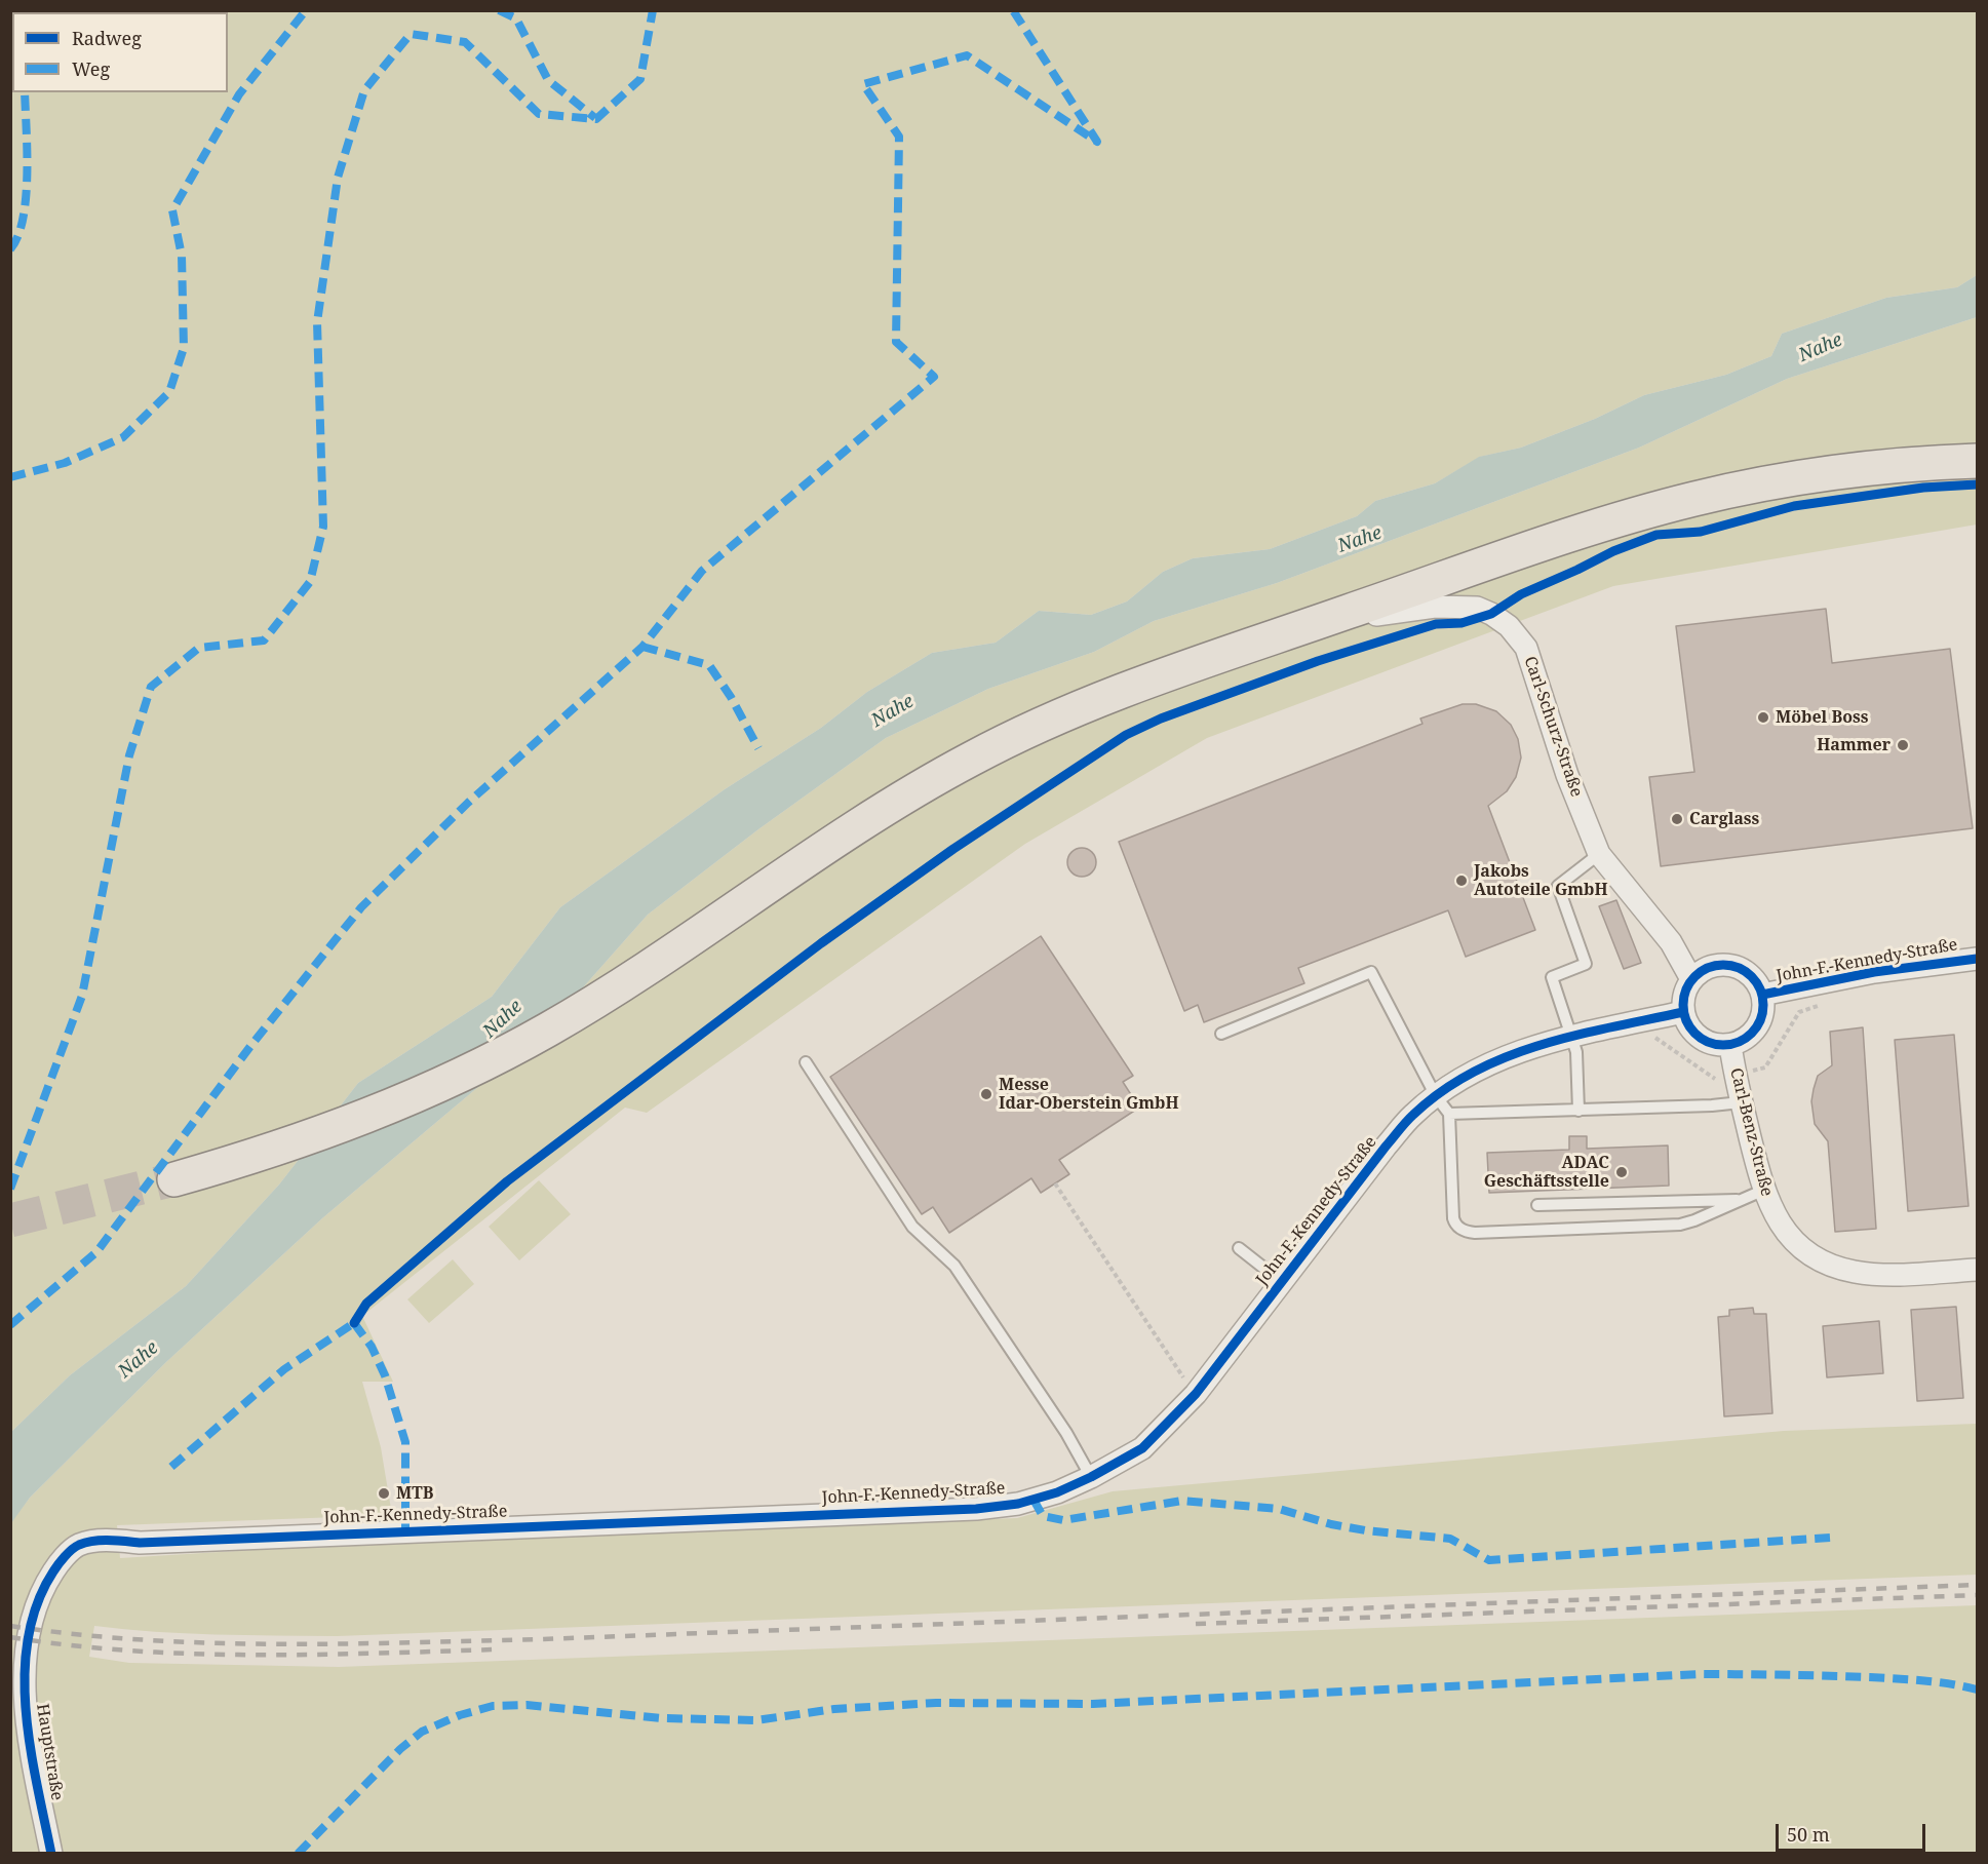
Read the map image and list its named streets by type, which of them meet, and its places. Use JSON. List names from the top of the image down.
{
  "streets": {
    "street": [
      "Carl-Schurz-Straße",
      "John-F.-Kennedy-Straße",
      "Carl-Benz-Straße",
      "Hauptstraße"
    ]
  },
  "crossings": [
    ["Carl-Schurz-Straße", "John-F.-Kennedy-Straße"],
    ["Carl-Schurz-Straße", "Carl-Benz-Straße"],
    ["John-F.-Kennedy-Straße", "Carl-Benz-Straße"],
    ["John-F.-Kennedy-Straße", "Hauptstraße"]
  ],
  "water": ["Nahe"],
  "places": [
    "Möbel Boss",
    "Hammer",
    "Carglass",
    "Jakobs Autoteile GmbH",
    "Messe Idar-Oberstein GmbH",
    "ADAC Geschäftsstelle",
    "MTB"
  ],
  "legend": ["Radweg", "Weg"],
  "scale_bar": "50 m"
}
